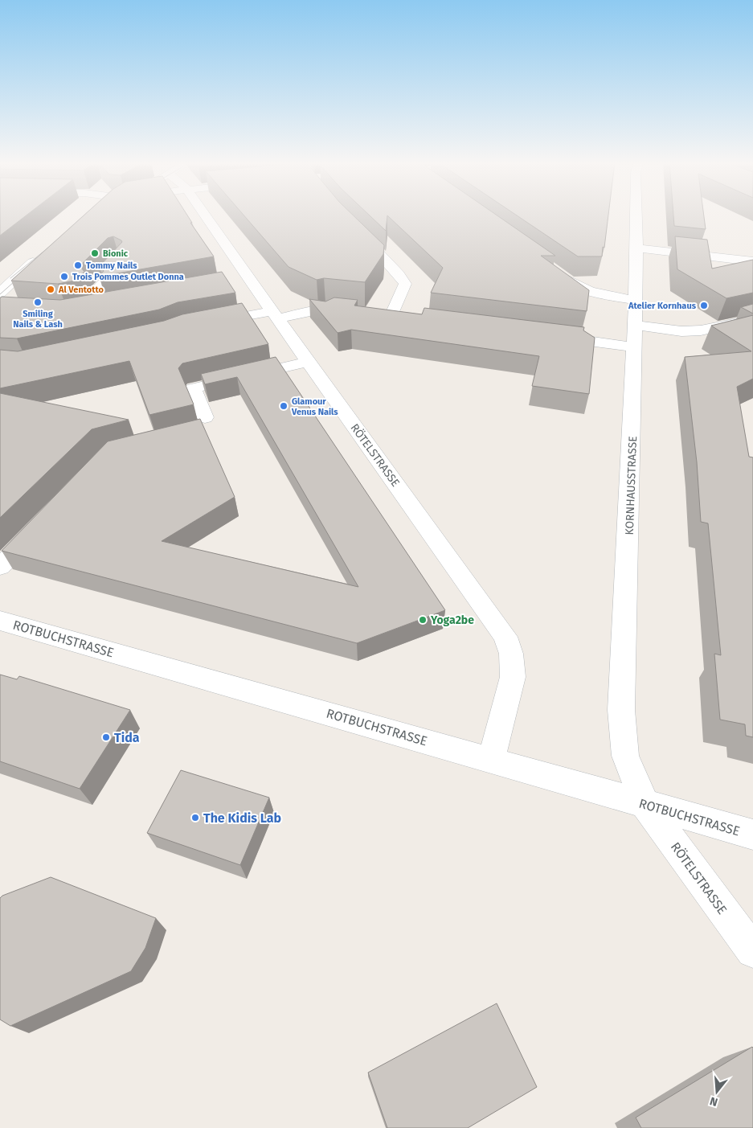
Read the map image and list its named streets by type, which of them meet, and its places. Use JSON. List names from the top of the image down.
{
  "streets": {
    "street": ["RÖTELSTRASSE", "KORNHAUSSTRASSE", "ROTBUCHSTRASSE"]
  },
  "crossings": [
    ["RÖTELSTRASSE", "KORNHAUSSTRASSE"],
    ["RÖTELSTRASSE", "ROTBUCHSTRASSE"],
    ["KORNHAUSSTRASSE", "ROTBUCHSTRASSE"]
  ],
  "places": [
    "Bionic",
    "Tommy Nails",
    "Trois Pommes Outlet Donna",
    "Al Ventotto",
    "Smiling Nails & Lash",
    "Atelier Kornhaus",
    "Glamour Venus Nails",
    "Yoga2be",
    "Tida",
    "The Kidis Lab"
  ],
  "north": "bottom"
}
